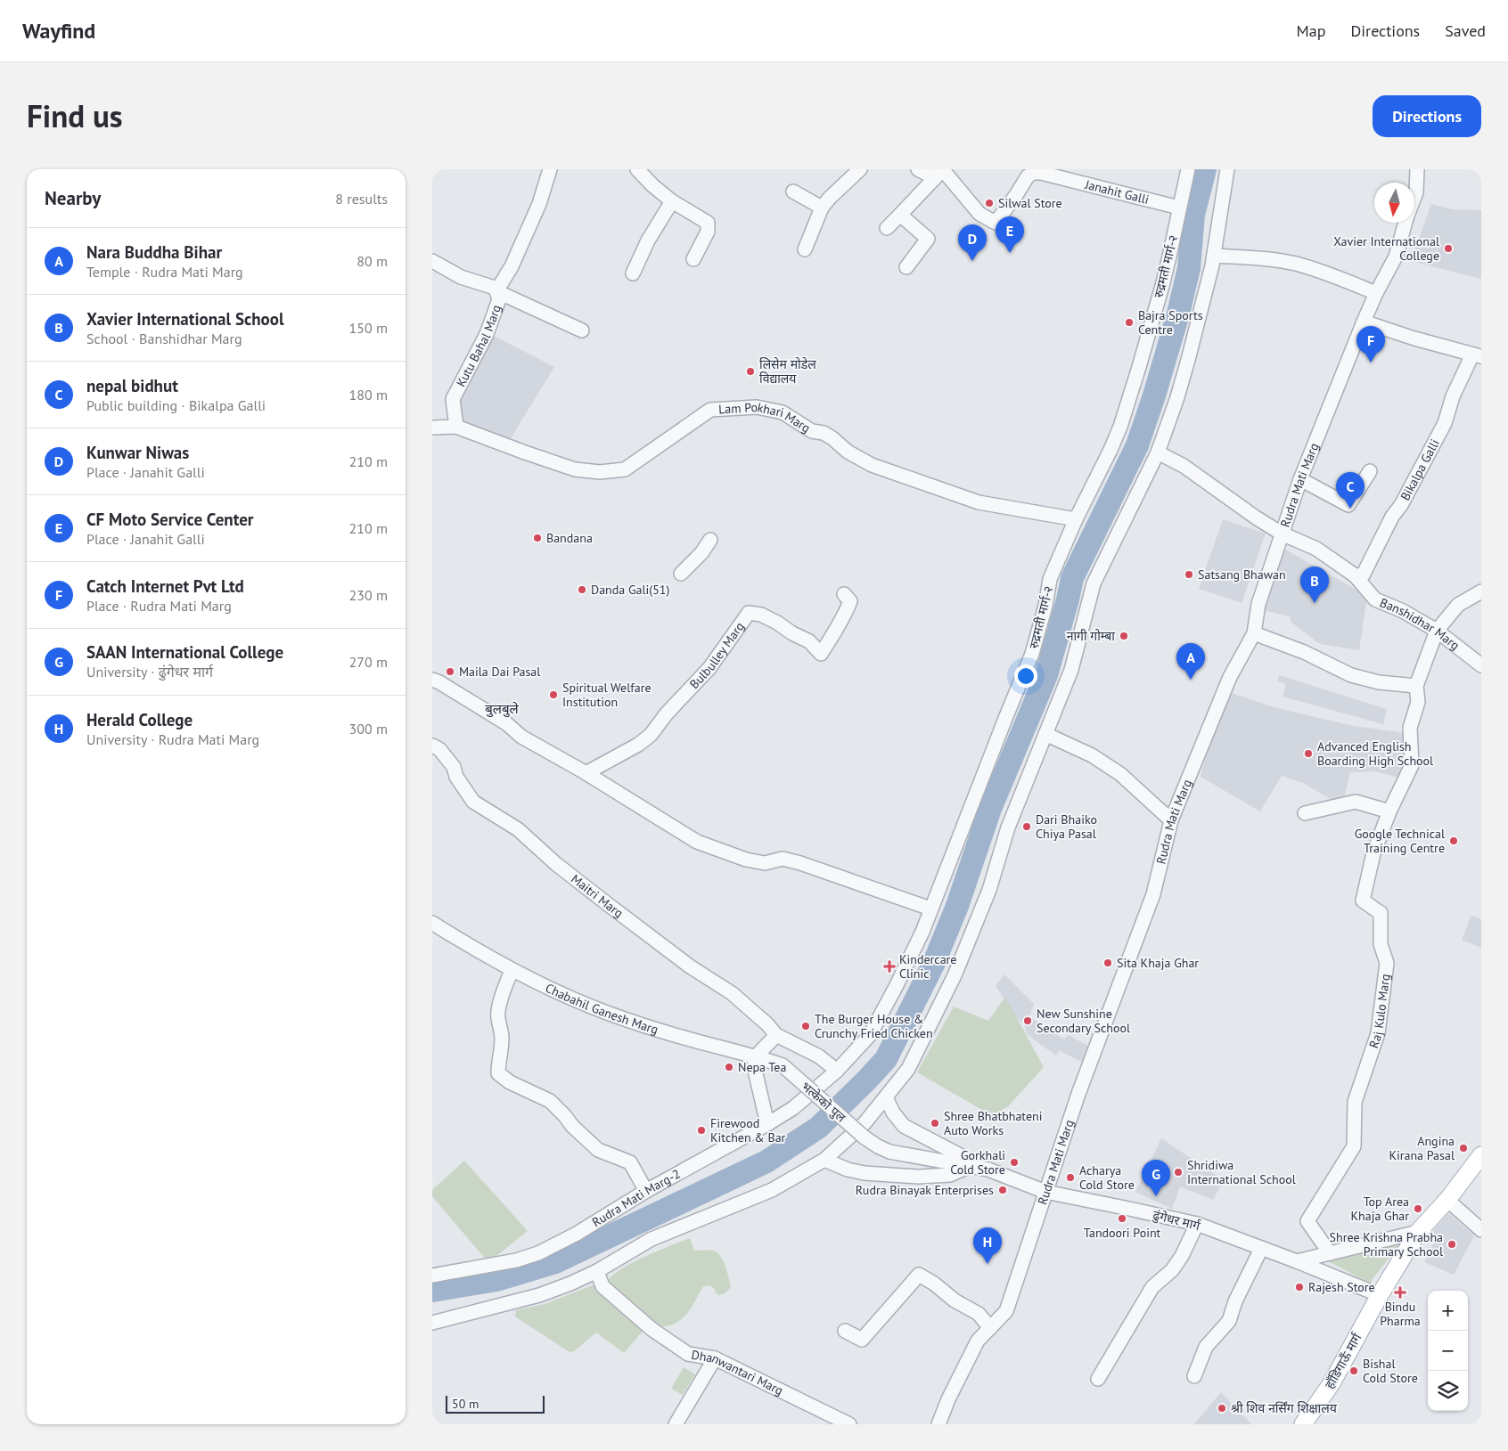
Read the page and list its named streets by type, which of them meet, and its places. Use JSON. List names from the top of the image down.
{
  "streets": {
    "main road": ["हाँडिगाऊँ मार्ग"],
    "street": [
      "Janahit Galli",
      "रुद्रमती मार्ग-२",
      "Kutu Bahal Marg",
      "Lam Pokhari Marg",
      "Bikalpa Galli",
      "Rudra Mati Marg",
      "Banshidhar Marg",
      "Bulbulley Marg",
      "Maitri Marg",
      "Chabahil Ganesh Marg",
      "Raj Kulo Marg",
      "भत्केको पुल",
      "Rudra Mati Marg-2",
      "ढुंगेधर मार्ग",
      "Dhanwantari Marg"
    ]
  },
  "crossings": [
    ["Janahit Galli", "रुद्रमती मार्ग-२"],
    ["रुद्रमती मार्ग-२", "Lam Pokhari Marg"],
    ["रुद्रमती मार्ग-२", "Rudra Mati Marg-2"],
    ["Kutu Bahal Marg", "Lam Pokhari Marg"],
    ["Bikalpa Galli", "Banshidhar Marg"],
    ["Rudra Mati Marg", "Banshidhar Marg"],
    ["Rudra Mati Marg", "ढुंगेधर मार्ग"],
    ["Chabahil Ganesh Marg", "भत्केको पुल"],
    ["भत्केको पुल", "ढुंगेधर मार्ग"],
    ["ढुंगेधर मार्ग", "हाँडिगाऊँ मार्ग"]
  ],
  "districts": ["बुलबुले"],
  "places": {
    "other": [
      "Silwal Store",
      "Xavier International College",
      "Bajra Sports Centre",
      "लिसेम मोडेल विद्यालय",
      "Bandana",
      "Satsang Bhawan",
      "Danda Gali(51)",
      "नागी गोम्बा",
      "Maila Dai Pasal",
      "Spiritual Welfare Institution",
      "Advanced English Boarding High School",
      "Dari Bhaiko Chiya Pasal",
      "Google Technical Training Centre",
      "Sita Khaja Ghar",
      "New Sunshine Secondary School",
      "The Burger House & Crunchy Fried Chicken",
      "Nepa Tea",
      "Shree Bhatbhateni Auto Works",
      "Firewood Kitchen & Bar",
      "Angina Kirana Pasal",
      "Gorkhali Cold Store",
      "Shridiwa International School",
      "Acharya Cold Store",
      "Rudra Binayak Enterprises",
      "Top Area Khaja Ghar",
      "Tandoori Point",
      "Shree Krishna Prabha Primary School",
      "Rajesh Store",
      "Bishal Cold Store",
      "श्री शिव नर्सिंग शिक्षालय"
    ],
    "health": ["Kindercare Clinic", "Bindu Pharma"]
  },
  "scale_bar": "50 m",
  "north": "bottom",
  "page": {
    "header": "Wayfind",
    "nav": ["Map", "Directions", "Saved"],
    "title": "Find us",
    "buttons": "Directions",
    "heading": ["Nearby", "8 results"],
    "pins": [
      "E",
      "D",
      "F",
      "C",
      "B",
      "A",
      "G",
      "H"
    ],
    "list": [
      {
        "mark": "A",
        "name": "Nara Buddha Bihar",
        "note": "Temple · Rudra Mati Marg",
        "value": "80 m"
      },
      {
        "mark": "B",
        "name": "Xavier International School",
        "note": "School · Banshidhar Marg",
        "value": "150 m"
      },
      {
        "mark": "C",
        "name": "nepal bidhut",
        "note": "Public building · Bikalpa Galli",
        "value": "180 m"
      },
      {
        "mark": "D",
        "name": "Kunwar Niwas",
        "note": "Place · Janahit Galli",
        "value": "210 m"
      },
      {
        "mark": "E",
        "name": "CF Moto Service Center",
        "note": "Place · Janahit Galli",
        "value": "210 m"
      },
      {
        "mark": "F",
        "name": "Catch Internet Pvt Ltd",
        "note": "Place · Rudra Mati Marg",
        "value": "230 m"
      },
      {
        "mark": "G",
        "name": "SAAN International College",
        "note": "University · ढुंगेधर मार्ग",
        "value": "270 m"
      },
      {
        "mark": "H",
        "name": "Herald College",
        "note": "University · Rudra Mati Marg",
        "value": "300 m"
      }
    ],
    "map_buttons": ["+", "−"],
    "scale": "50 m"
  }
}
